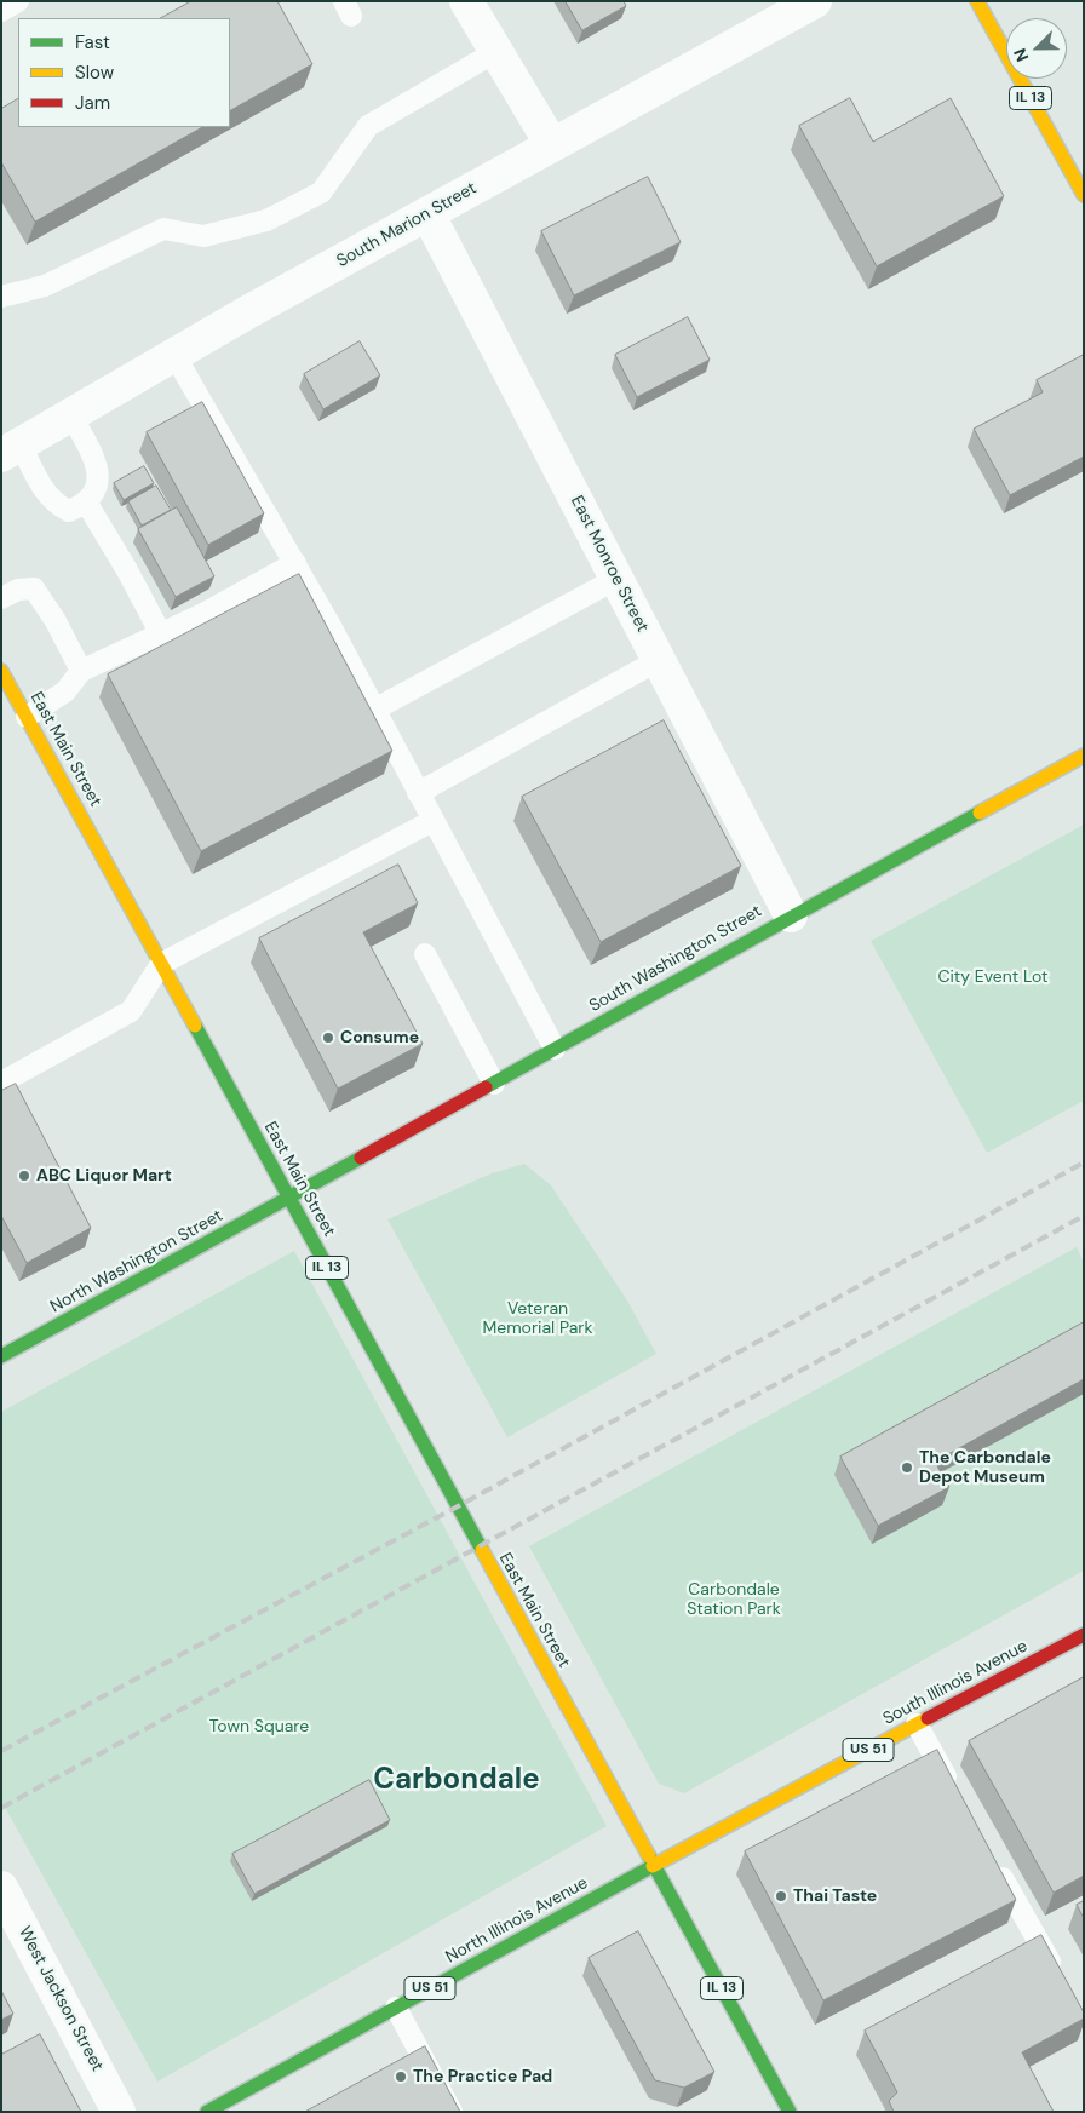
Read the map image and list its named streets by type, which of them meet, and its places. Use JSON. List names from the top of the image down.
{
  "streets": {
    "main road": [
      "IL 13",
      "East Main Street",
      "South Washington Street",
      "North Washington Street",
      "South Illinois Avenue",
      "US 51",
      "North Illinois Avenue"
    ],
    "street": ["South Marion Street", "East Monroe Street", "West Jackson Street"]
  },
  "crossings": [
    ["IL 13", "East Main Street"],
    ["IL 13", "South Illinois Avenue"],
    ["IL 13", "North Illinois Avenue"],
    ["South Marion Street", "East Monroe Street"],
    ["East Monroe Street", "South Washington Street"],
    ["East Main Street", "South Washington Street"],
    ["East Main Street", "North Washington Street"],
    ["East Main Street", "South Illinois Avenue"],
    ["East Main Street", "North Illinois Avenue"],
    ["South Washington Street", "North Washington Street"],
    ["South Illinois Avenue", "North Illinois Avenue"]
  ],
  "districts": ["Carbondale"],
  "parks": [
    "City Event Lot",
    "Veteran Memorial Park",
    "Carbondale Station Park",
    "Town Square"
  ],
  "places": [
    "Consume",
    "ABC Liquor Mart",
    "The Carbondale Depot Museum",
    "Thai Taste",
    "The Practice Pad"
  ],
  "legend": ["Fast", "Slow", "Jam"],
  "north": "bottom left"
}
